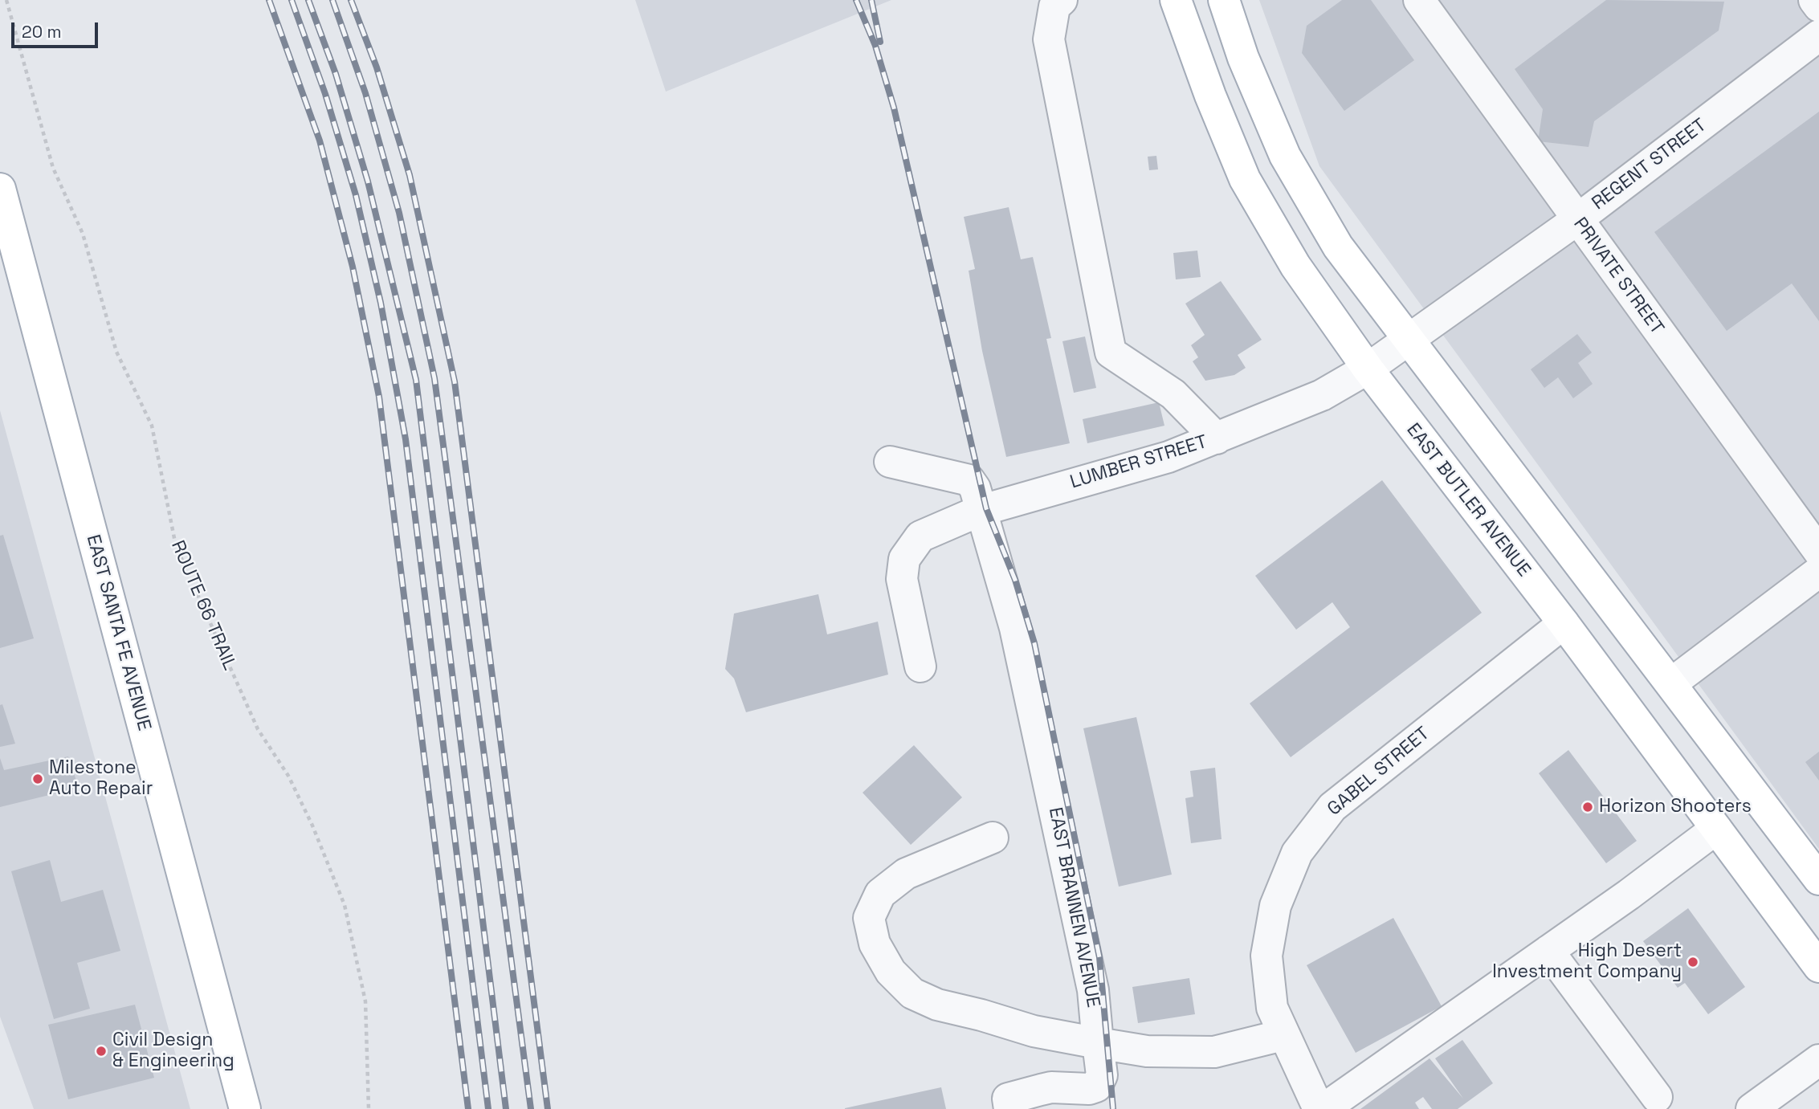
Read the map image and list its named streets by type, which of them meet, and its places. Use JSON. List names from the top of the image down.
{
  "streets": {
    "main road": ["EAST BUTLER AVENUE", "EAST SANTA FE AVENUE"],
    "street": [
      "REGENT STREET",
      "PRIVATE STREET",
      "LUMBER STREET",
      "GABEL STREET",
      "EAST BRANNEN AVENUE"
    ],
    "path": ["ROUTE 66 TRAIL"]
  },
  "crossings": [
    ["REGENT STREET", "PRIVATE STREET"],
    ["REGENT STREET", "LUMBER STREET"],
    ["REGENT STREET", "EAST BUTLER AVENUE"],
    ["LUMBER STREET", "EAST BUTLER AVENUE"],
    ["LUMBER STREET", "EAST BRANNEN AVENUE"],
    ["EAST BUTLER AVENUE", "GABEL STREET"]
  ],
  "places": [
    "Milestone Auto Repair",
    "Horizon Shooters",
    "High Desert Investment Company",
    "Civil Design & Engineering"
  ],
  "scale_bar": "20 m"
}
